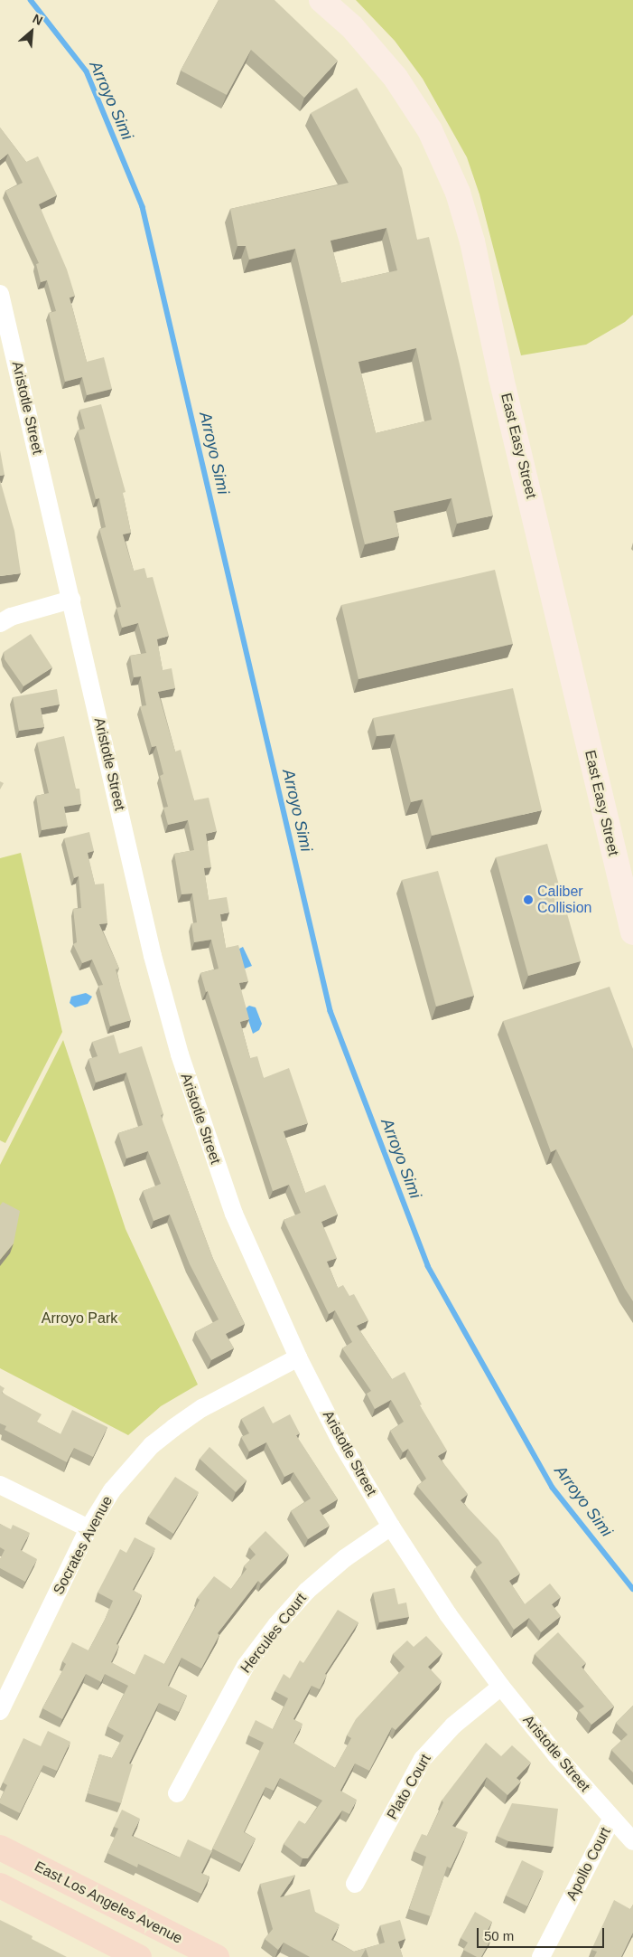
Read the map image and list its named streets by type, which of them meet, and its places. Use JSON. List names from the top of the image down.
{
  "streets": {
    "main road": ["East Los Angeles Avenue"],
    "street": [
      "Aristotle Street",
      "East Easy Street",
      "Socrates Avenue",
      "Hercules Court",
      "Plato Court",
      "Apollo Court"
    ]
  },
  "crossings": [
    ["Aristotle Street", "Socrates Avenue"],
    ["Aristotle Street", "Hercules Court"],
    ["Aristotle Street", "Plato Court"],
    ["Aristotle Street", "Apollo Court"]
  ],
  "water": ["Arroyo Simi"],
  "parks": ["Arroyo Park"],
  "places": ["Caliber Collision"],
  "scale_bar": "50 m",
  "north": "top right"
}
